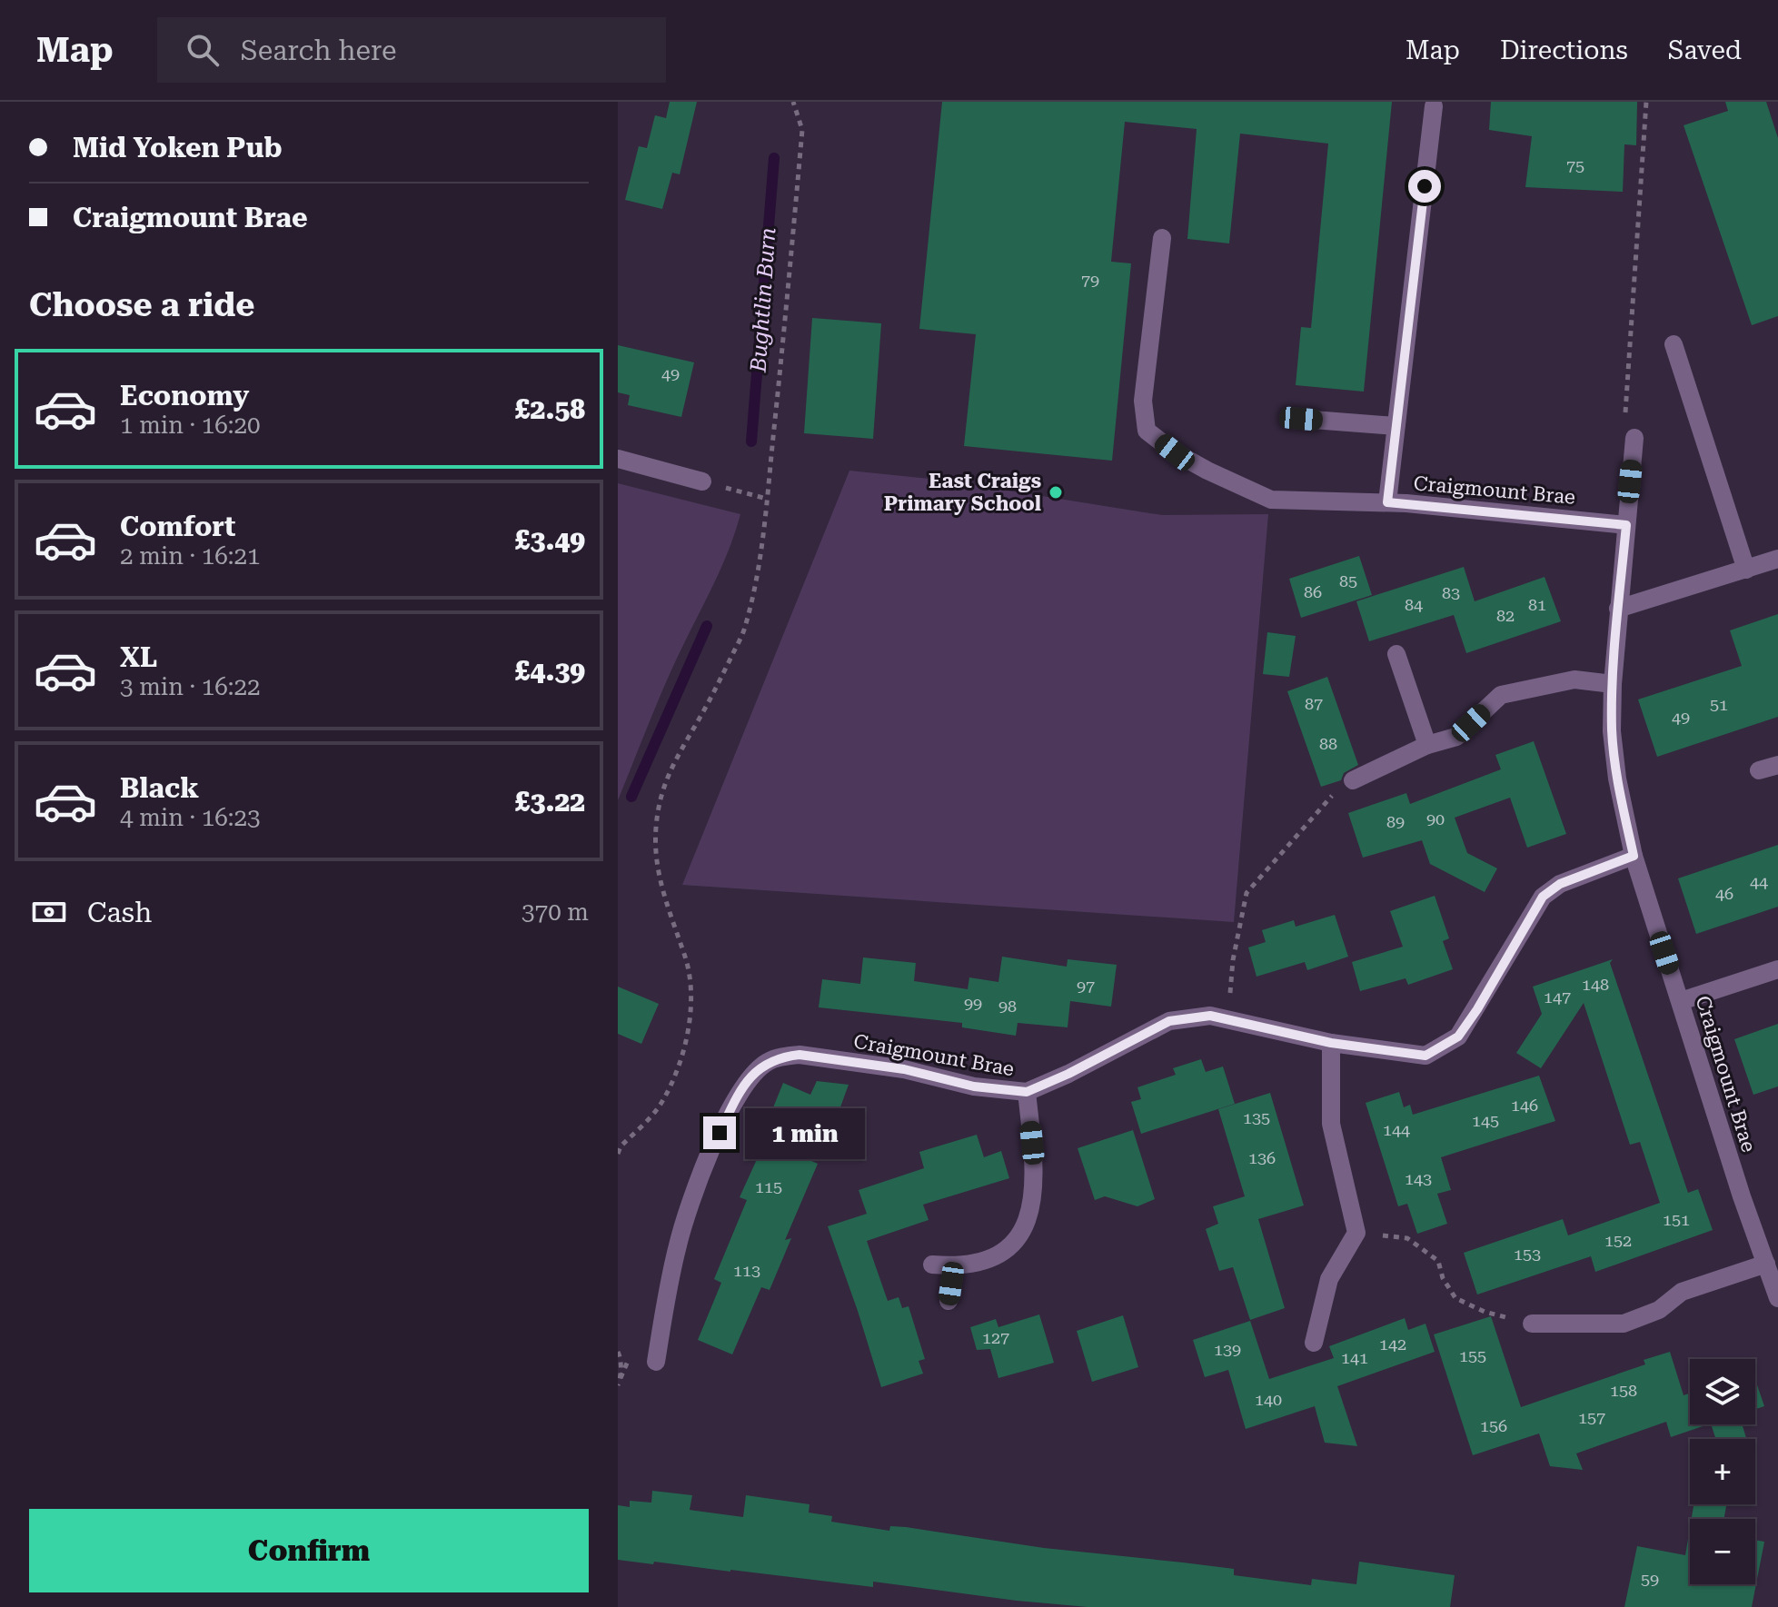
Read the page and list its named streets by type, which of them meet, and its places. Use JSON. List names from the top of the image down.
{
  "streets": {
    "street": ["Craigmount Brae"]
  },
  "water": ["Bughtlin Burn"],
  "places": ["East Craigs Primary School"],
  "house_numbers": [
    "75",
    "79",
    "49",
    "85",
    "86",
    "83",
    "84",
    "81",
    "82",
    "87",
    "51",
    "49",
    "88",
    "90",
    "89",
    "44",
    "46",
    "148",
    "97",
    "147",
    "99",
    "98",
    "146",
    "135",
    "145",
    "144",
    "136",
    "143",
    "115",
    "151",
    "152",
    "153",
    "113",
    "127",
    "142",
    "139",
    "155",
    "141",
    "158",
    "140",
    "157",
    "156",
    "59"
  ],
  "page": {
    "header": "Map",
    "search": "Search here",
    "nav": ["Map", "Directions", "Saved"],
    "banner": ["Mid Yoken Pub", "Craigmount Brae"],
    "heading": "Choose a ride",
    "list": [
      {
        "name": "Economy",
        "note": "1 min · 16:20",
        "value": "£2.58"
      },
      {
        "name": "Comfort",
        "note": "2 min · 16:21",
        "value": "£3.49"
      },
      {
        "name": "XL",
        "note": "3 min · 16:22",
        "value": "£4.39"
      },
      {
        "name": "Black",
        "note": "4 min · 16:23",
        "value": "£3.22"
      }
    ],
    "pay": ["Cash", "370 m"],
    "bubble": "1 min",
    "map_buttons": ["+", "−"],
    "buttons": "Confirm"
  }
}
